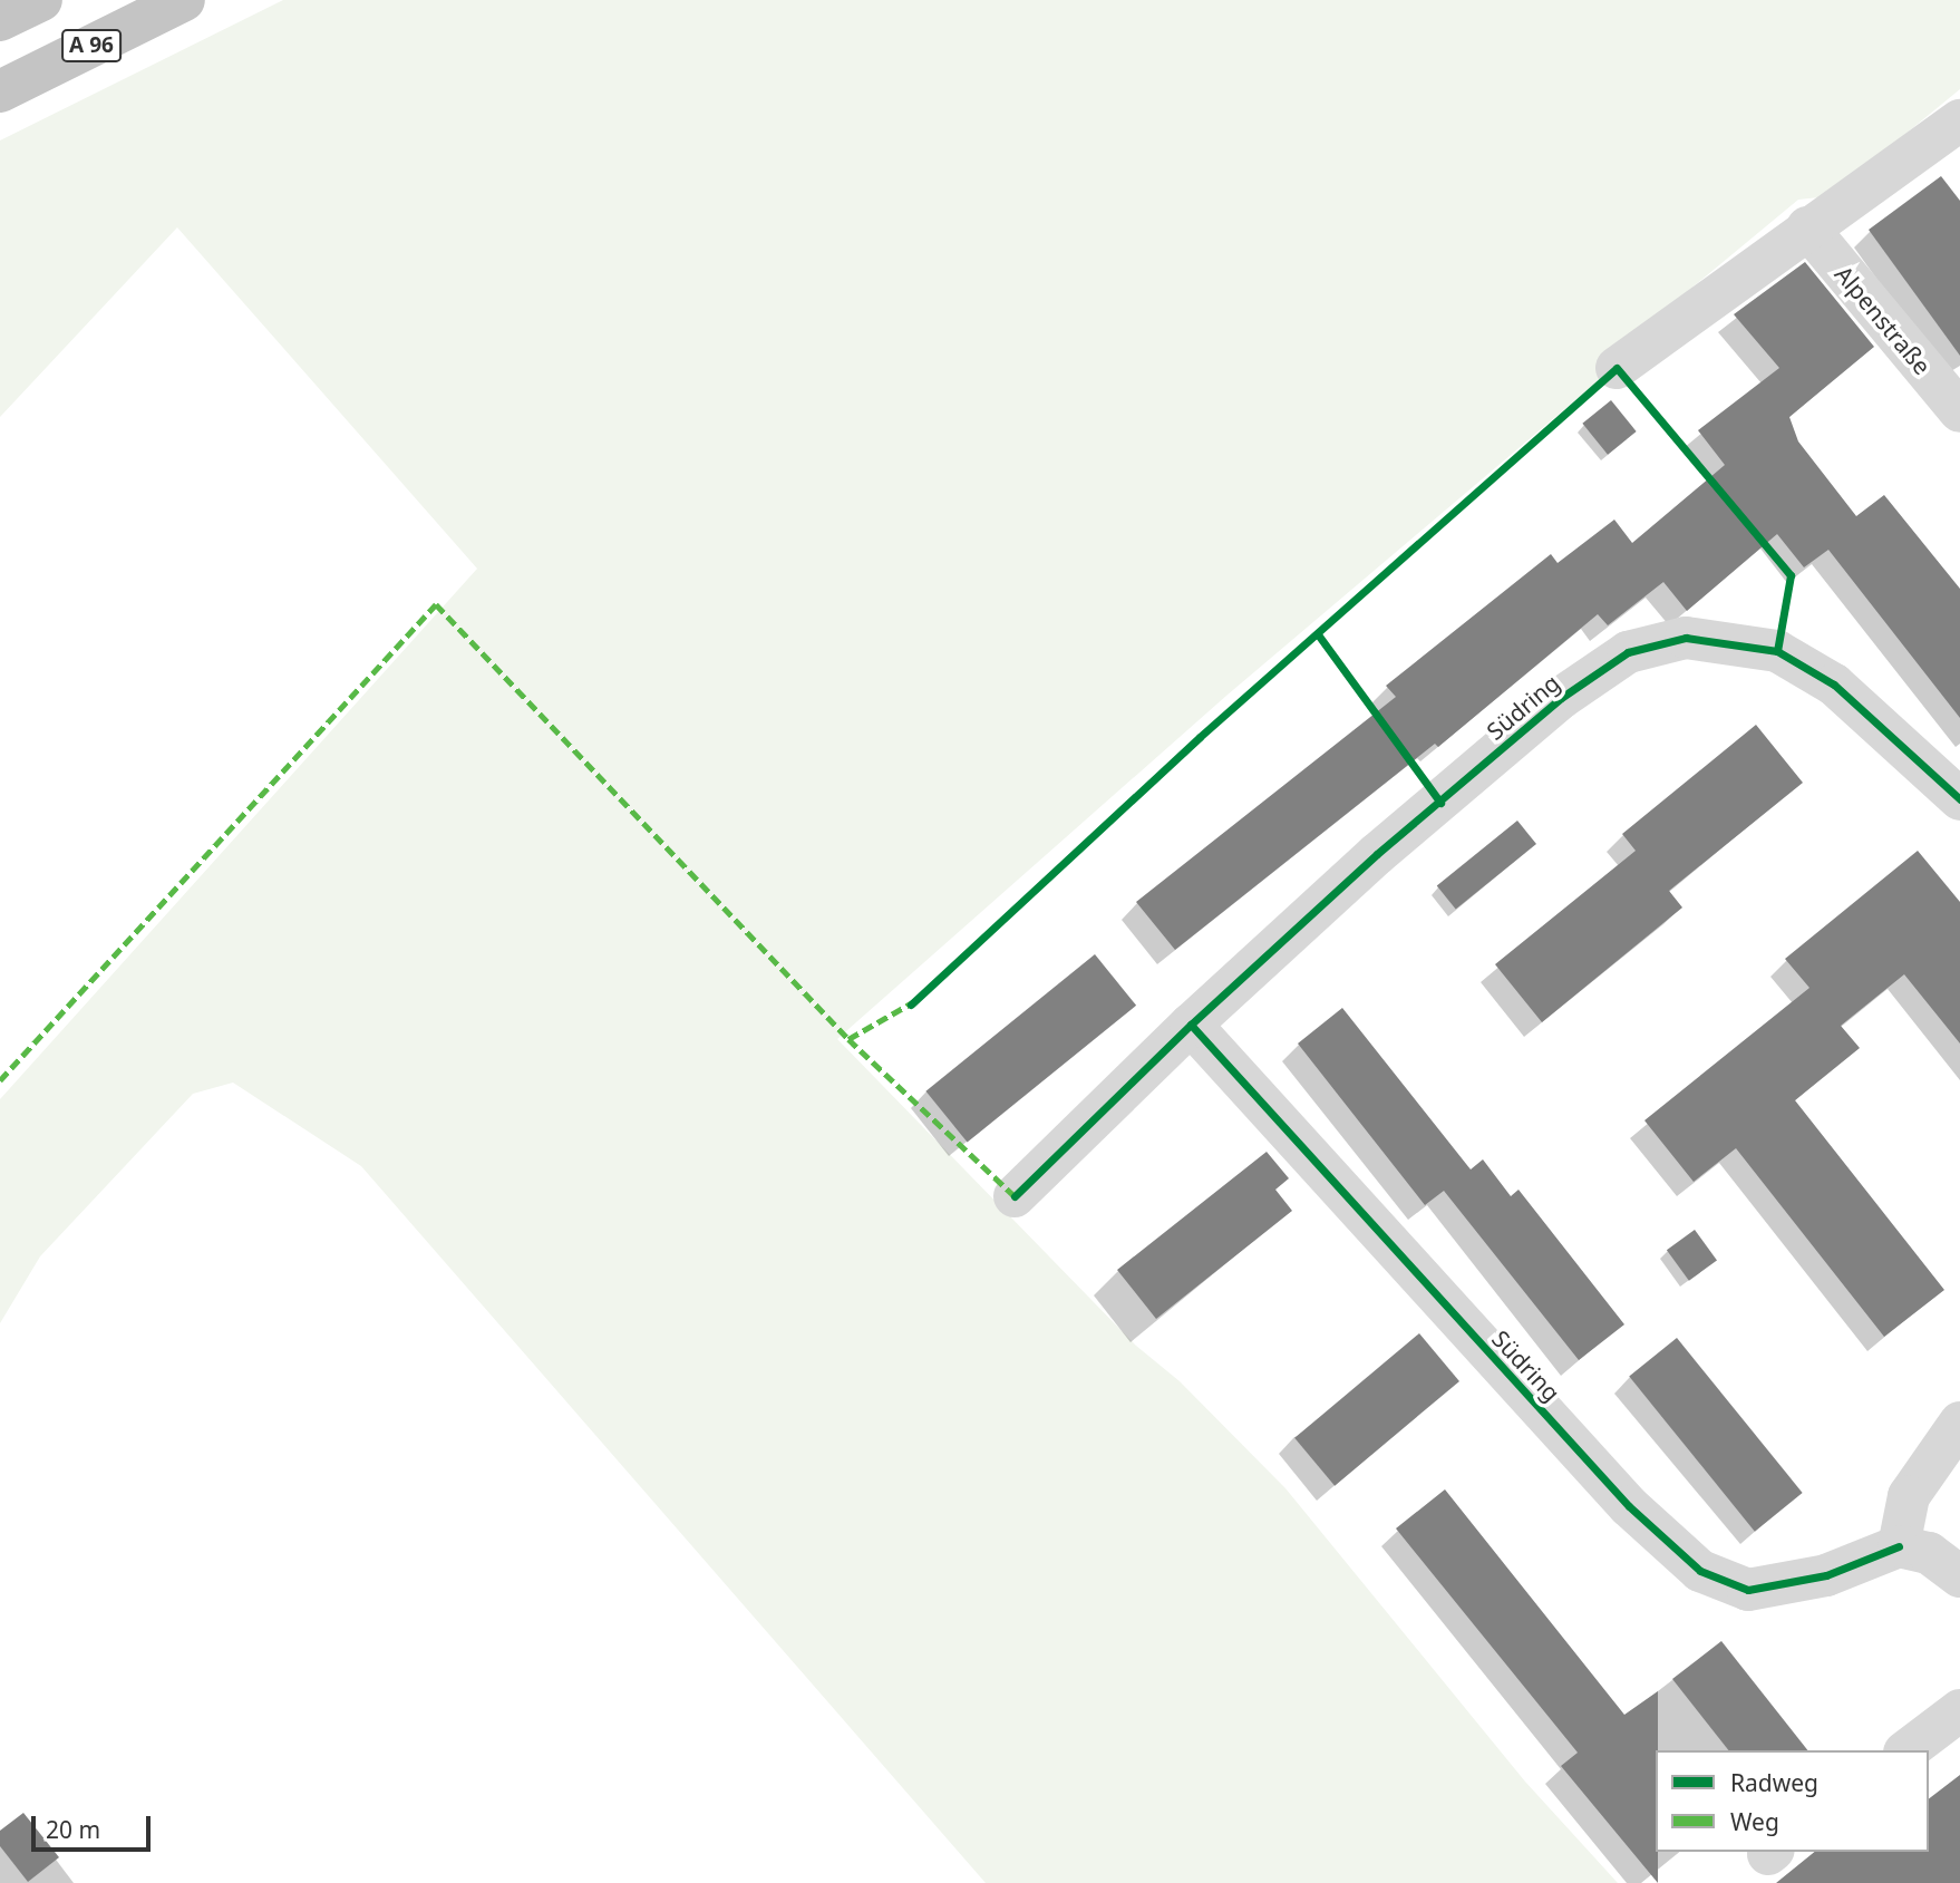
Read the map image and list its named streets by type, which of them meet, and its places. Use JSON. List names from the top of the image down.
{
  "streets": {
    "highway": ["A 96"],
    "street": ["Alpenstraße", "Südring"]
  },
  "legend": ["Radweg", "Weg"],
  "scale_bar": "20 m"
}
